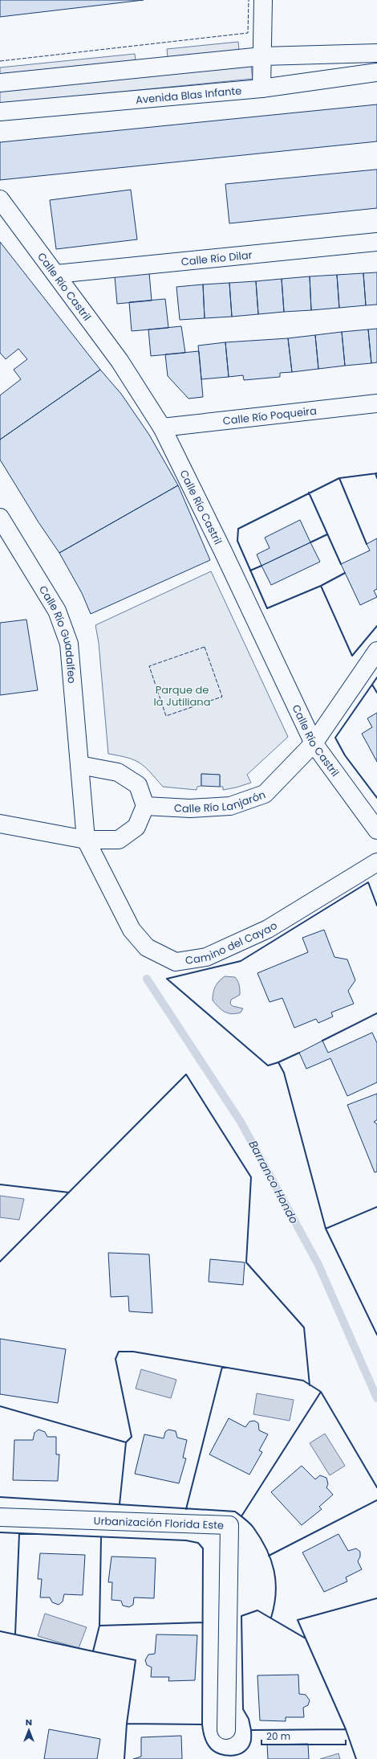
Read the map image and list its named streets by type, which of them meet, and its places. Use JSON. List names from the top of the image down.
{
  "streets": {
    "street": [
      "Avenida Blas Infante",
      "Calle Río Dilar",
      "Calle Río Castril",
      "Calle Río Poqueira",
      "Calle Río Guadalfeo",
      "Calle Río Lanjarón",
      "Camino del Cayao",
      "Urbanización Florida Este"
    ]
  },
  "crossings": [
    ["Calle Río Dilar", "Calle Río Castril"],
    ["Calle Río Castril", "Calle Río Poqueira"],
    ["Calle Río Castril", "Calle Río Lanjarón"],
    ["Calle Río Guadalfeo", "Camino del Cayao"]
  ],
  "water": ["Barranco Hondo"],
  "parks": ["Parque de la Jutiliana"],
  "scale_bar": "20 m",
  "north": "top"
}
